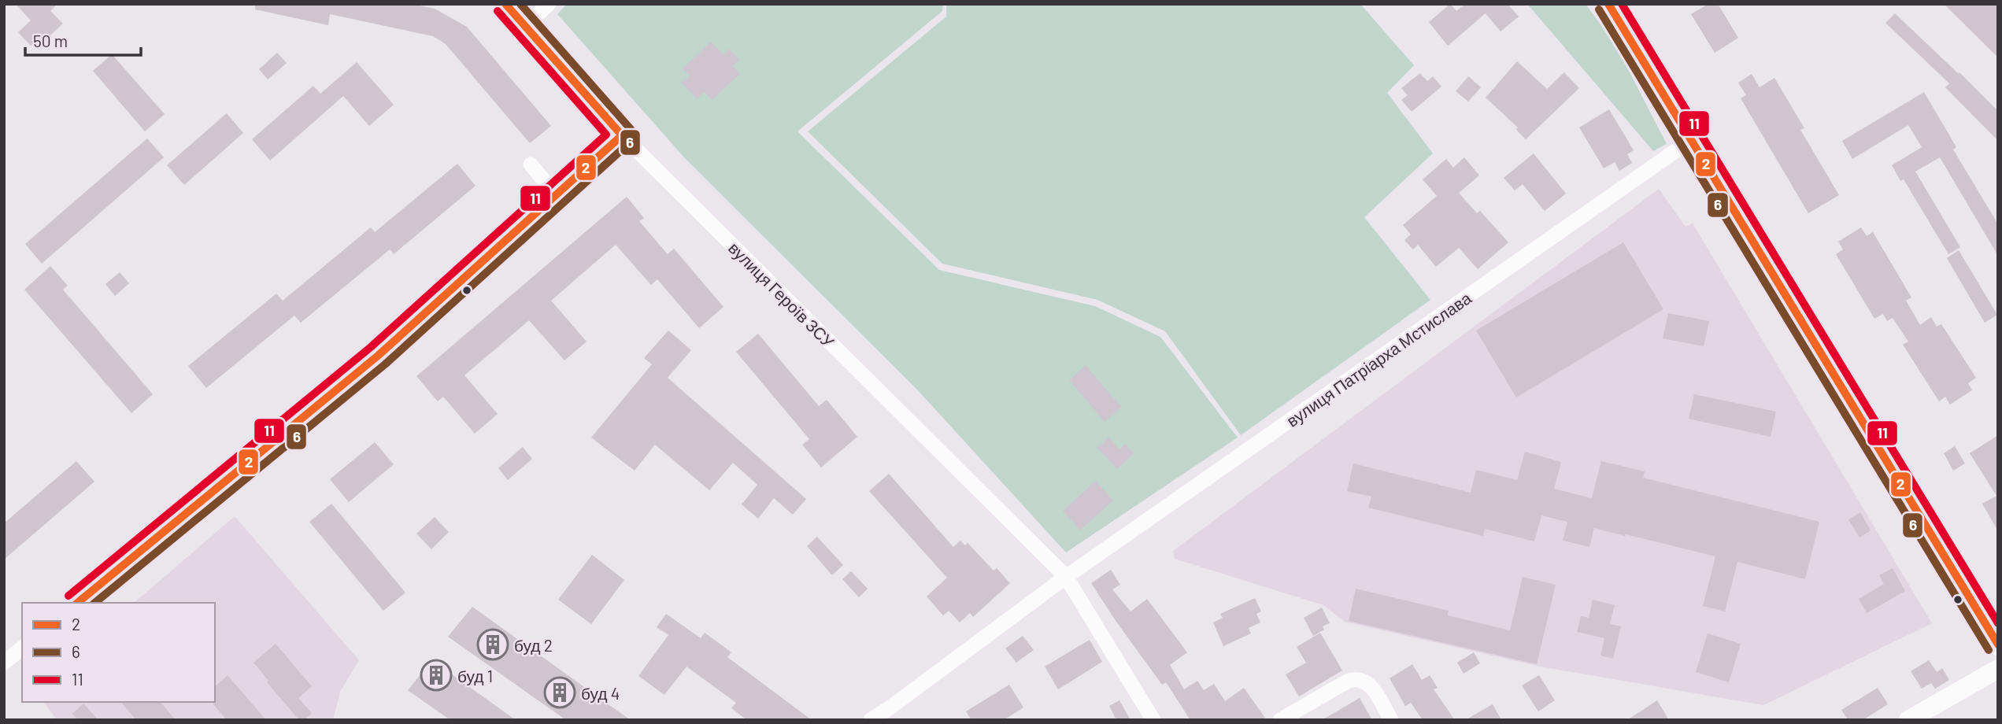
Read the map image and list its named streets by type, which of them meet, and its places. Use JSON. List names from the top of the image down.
{
  "streets": {
    "street": ["вулиця Героїв ЗСУ", "вулиця Патріарха Мстислава"]
  },
  "crossings": [
    ["вулиця Героїв ЗСУ", "вулиця Патріарха Мстислава"]
  ],
  "places": {
    "building": ["буд 2", "буд 1", "буд 4"]
  },
  "lines": ["transit line 2", "transit line 6", "transit line 11"],
  "legend": ["2", "6", "11"],
  "scale_bar": "50 m"
}
